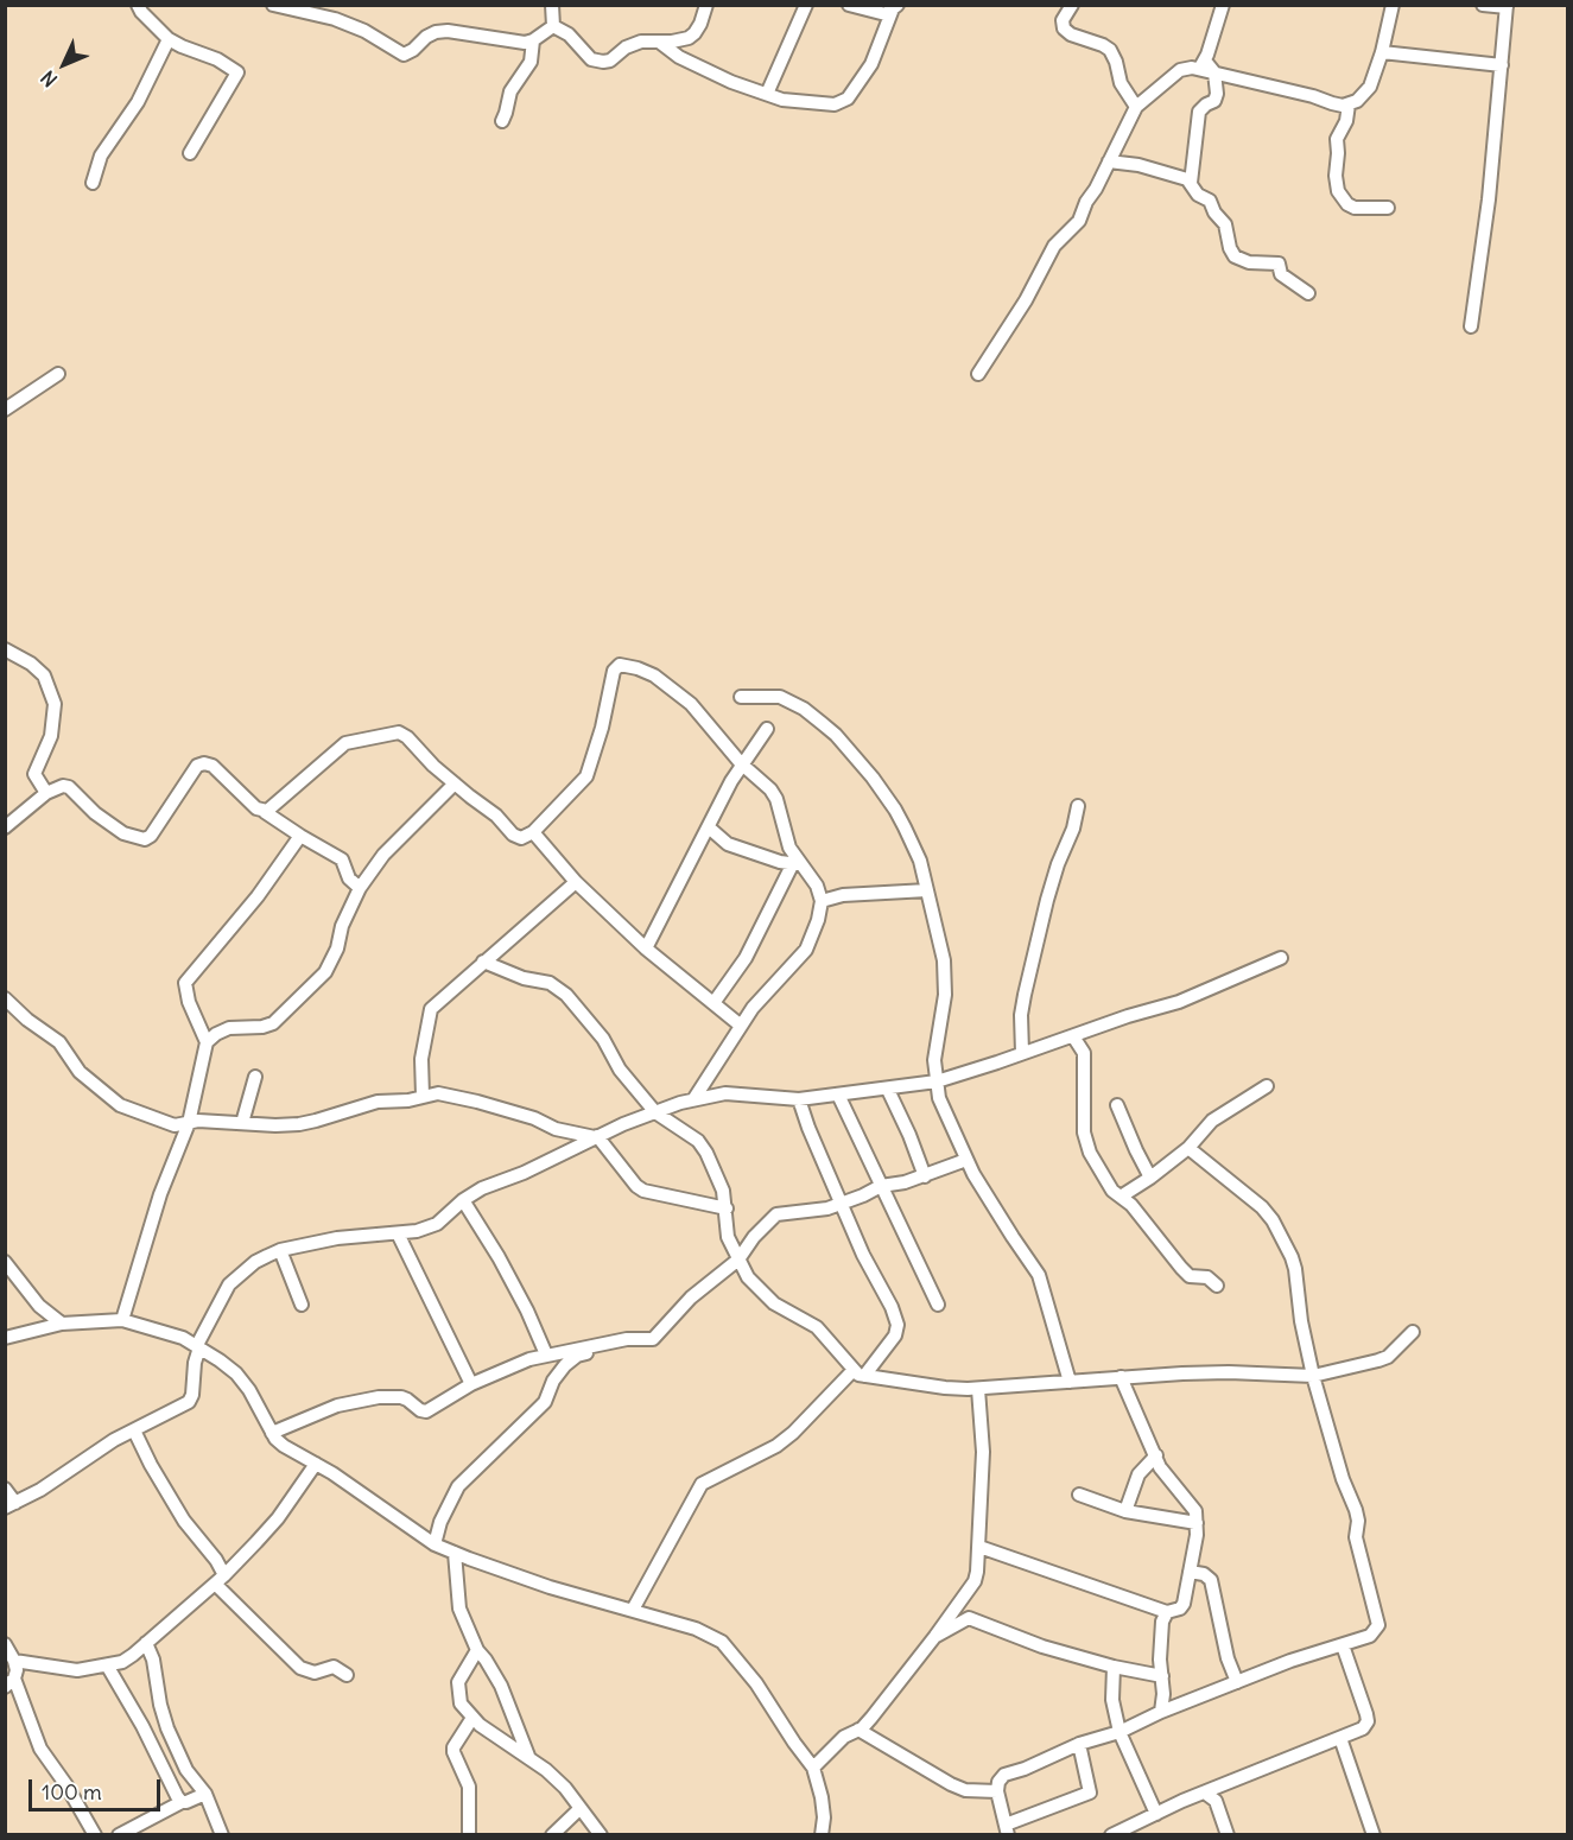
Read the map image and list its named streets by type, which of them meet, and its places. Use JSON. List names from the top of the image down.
{
  "scale_bar": "100 m",
  "north": "bottom left"
}
